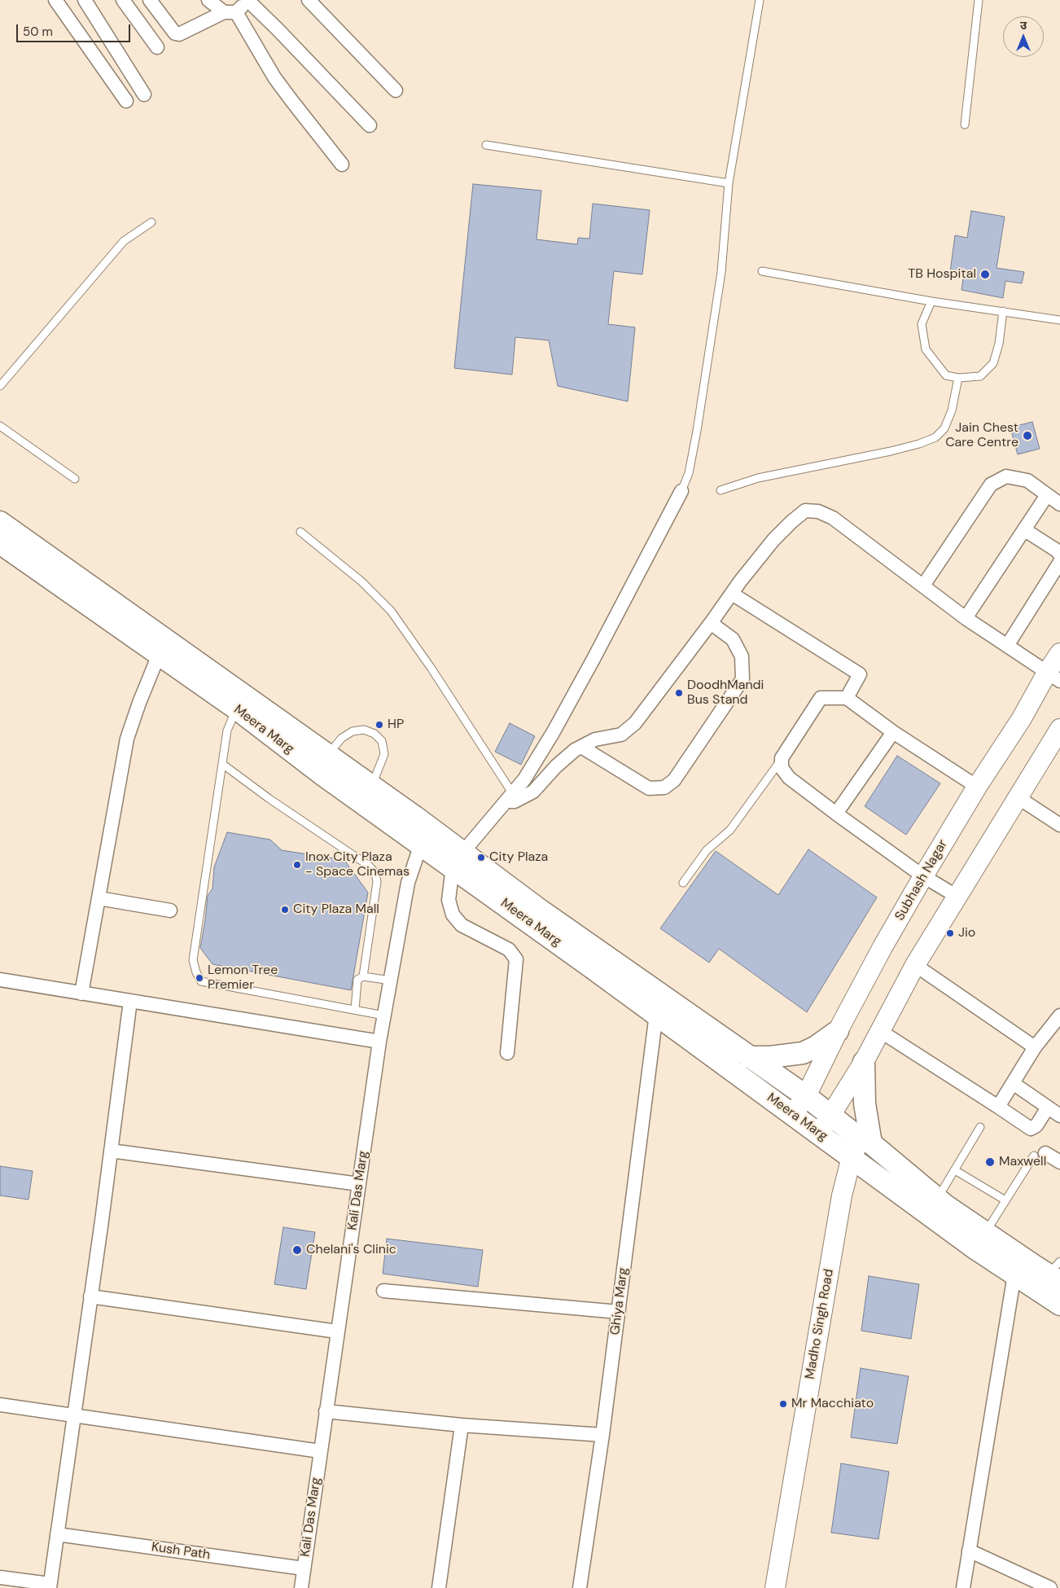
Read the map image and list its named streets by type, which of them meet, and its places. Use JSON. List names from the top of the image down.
{
  "streets": {
    "main road": ["Meera Marg"],
    "street": [
      "Subhash Nagar",
      "Kali Das Marg",
      "Ghiya Marg",
      "Madho Singh Road",
      "Kush Path"
    ]
  },
  "crossings": [
    ["Meera Marg", "Subhash Nagar"],
    ["Meera Marg", "Kali Das Marg"],
    ["Meera Marg", "Ghiya Marg"],
    ["Meera Marg", "Madho Singh Road"],
    ["Kali Das Marg", "Kush Path"]
  ],
  "places": [
    "TB Hospital",
    "Jain Chest Care Centre",
    "DoodhMandi Bus Stand",
    "HP",
    "City Plaza",
    "Inox City Plaza - Space Cinemas",
    "City Plaza Mall",
    "Jio",
    "Lemon Tree Premier",
    "Maxwell",
    "Chelani's Clinic",
    "Mr Macchiato"
  ],
  "scale_bar": "50 m",
  "north": "top"
}
